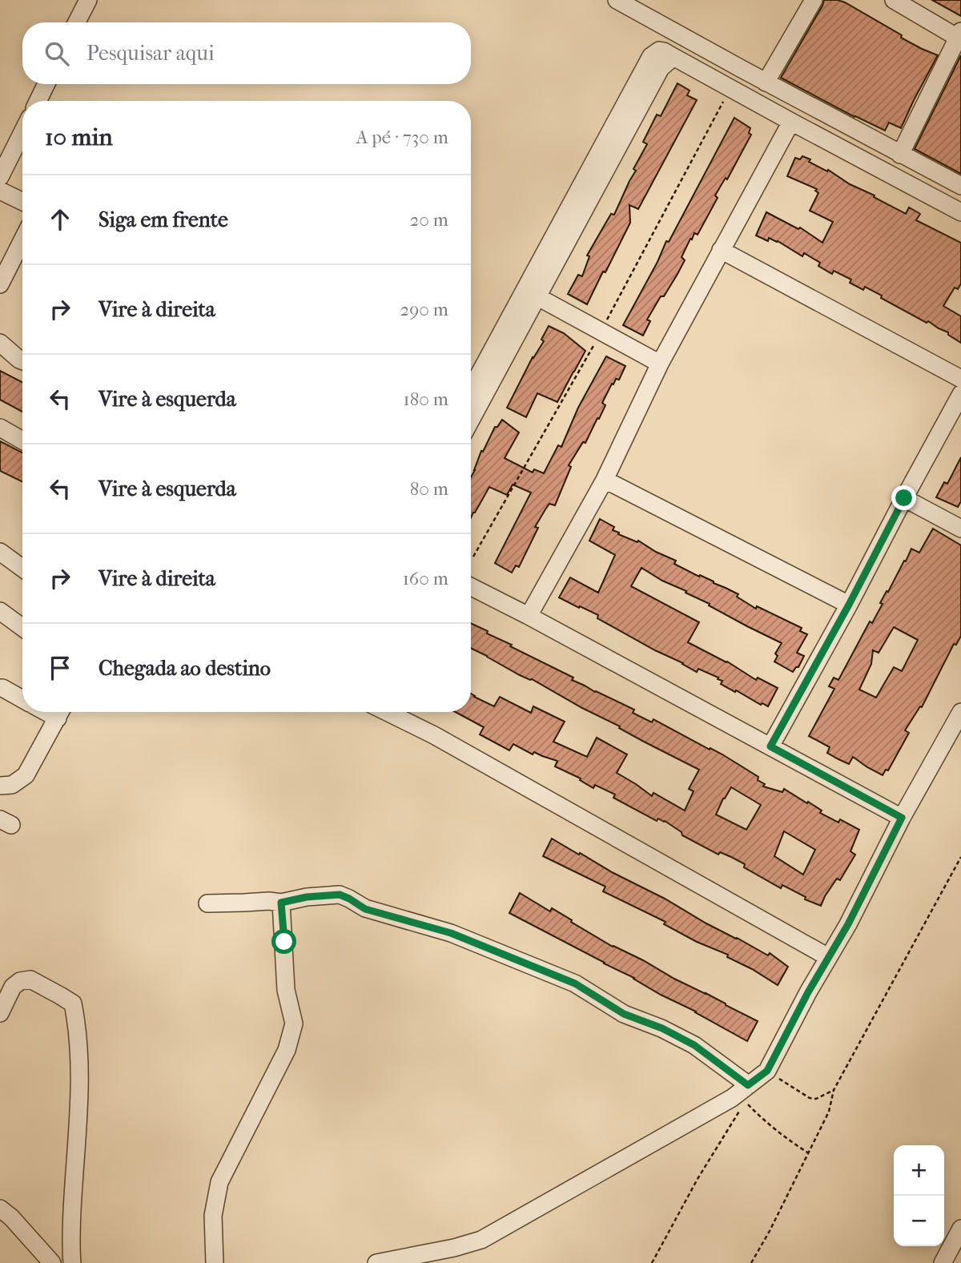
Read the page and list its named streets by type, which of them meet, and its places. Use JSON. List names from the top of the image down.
{
  "page": {
    "search": "Pesquisar aqui",
    "heading": ["10 min", "A pé · 730 m"],
    "list": [
      ["Siga em frente", "20 m"],
      ["Vire à direita", "290 m"],
      ["Vire à esquerda", "180 m"],
      ["Vire à esquerda", "80 m"],
      ["Vire à direita", "160 m"],
      "Chegada ao destino"
    ],
    "map_buttons": ["+", "−"]
  }
}
